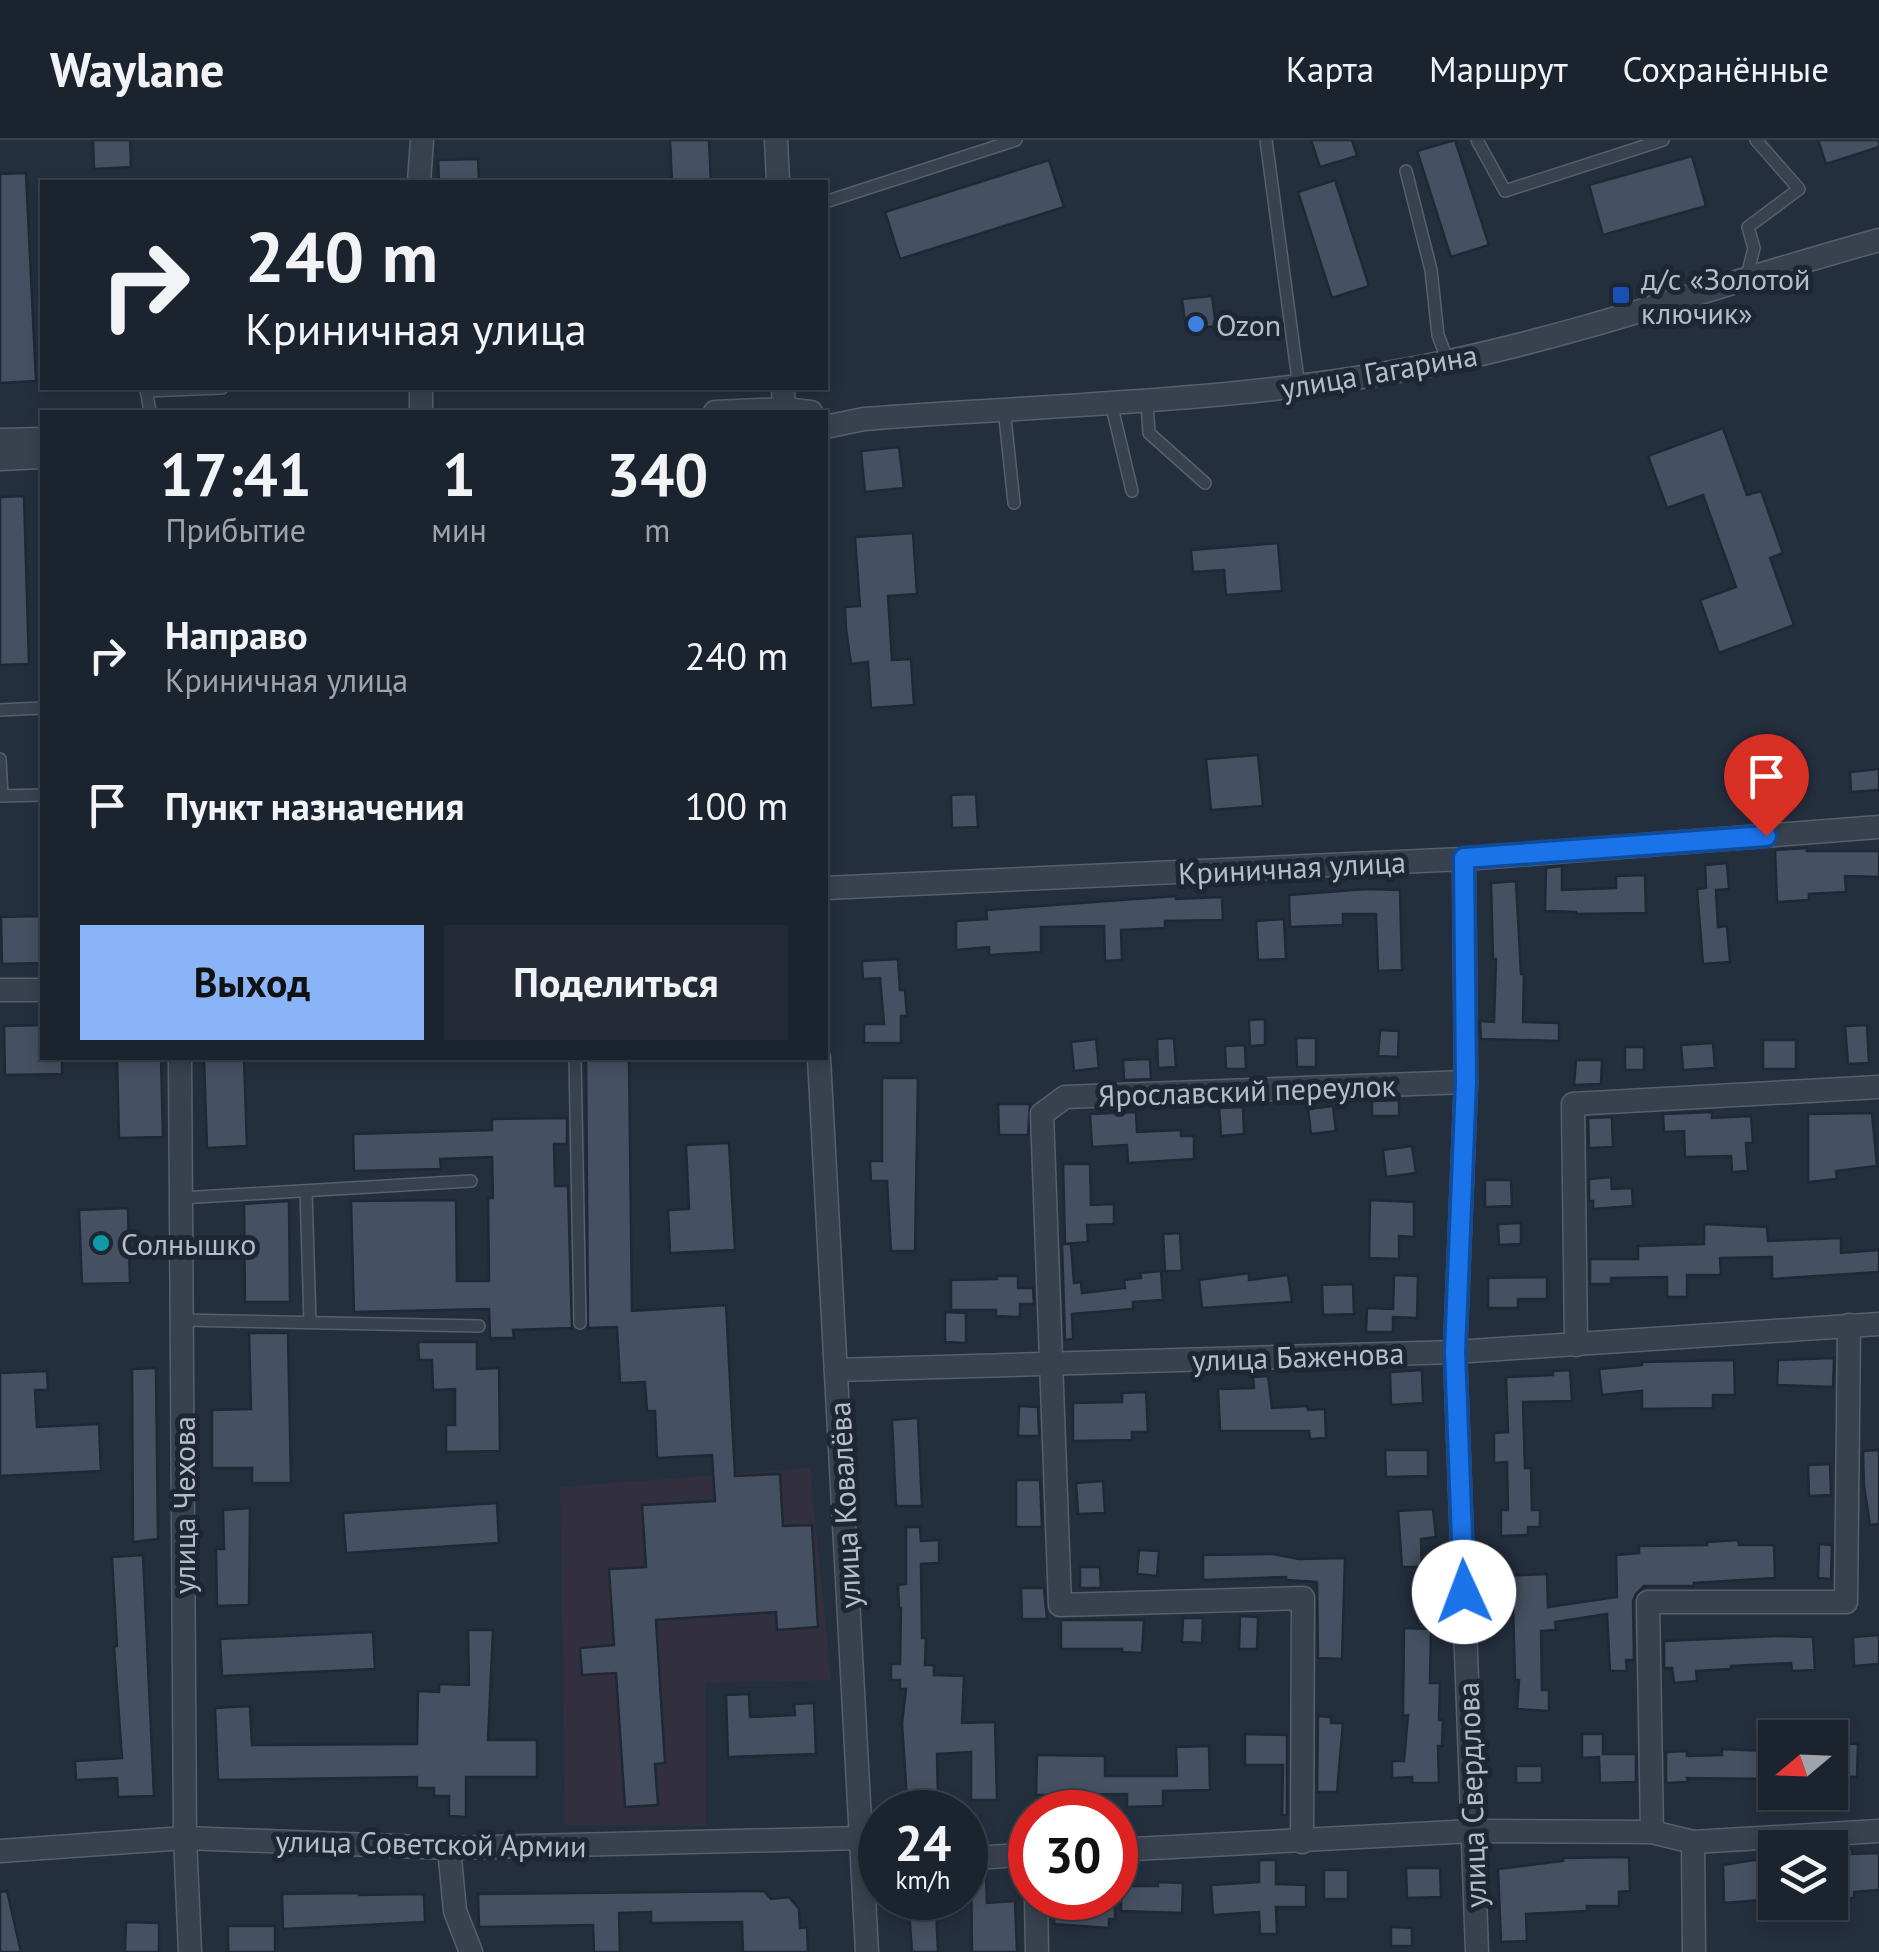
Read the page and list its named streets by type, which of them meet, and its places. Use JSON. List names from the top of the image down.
{
  "streets": {
    "street": [
      "улица Гагарина",
      "Криничная улица",
      "Ярославский переулок",
      "улица Баженова",
      "улица Чехова",
      "улица Ковалёва",
      "улица Свердлова",
      "улица Советской Армии"
    ]
  },
  "crossings": [
    ["Криничная улица", "улица Свердлова"],
    ["Ярославский переулок", "улица Баженова"],
    ["Ярославский переулок", "улица Свердлова"],
    ["улица Баженова", "улица Ковалёва"],
    ["улица Баженова", "улица Свердлова"],
    ["улица Чехова", "улица Советской Армии"]
  ],
  "places": {
    "transit": ["д/с «Золотой ключик»"],
    "other": ["Ozon", "Солнышко"]
  },
  "north": "left",
  "page": {
    "header": "Waylane",
    "nav": ["Карта", "Маршрут", "Сохранённые"],
    "turn": ["240 m", "Криничная улица"],
    "eta": [
      "17:41",
      "Прибытие",
      "1",
      "мин",
      "340",
      "m"
    ],
    "list": [
      {
        "name": "Направо",
        "note": "Криничная улица",
        "value": "240 m"
      },
      {
        "name": "Пункт назначения",
        "value": "100 m"
      }
    ],
    "buttons": ["Выход", "Поделиться"],
    "speed": "24 km/h",
    "limit": "30"
  }
}
